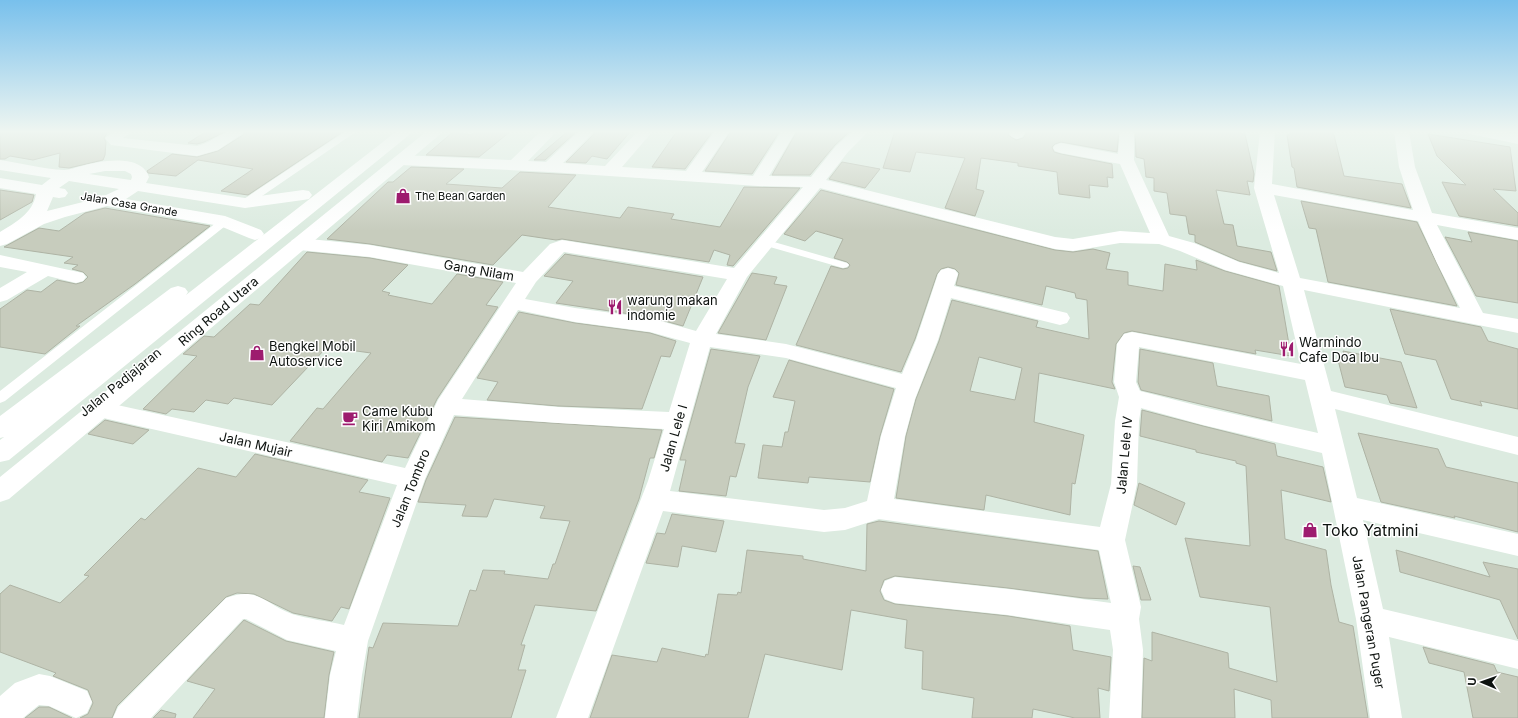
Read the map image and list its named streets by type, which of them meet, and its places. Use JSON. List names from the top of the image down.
{
  "streets": {
    "main road": [
      "Jalan Casa Grande",
      "Gang Nilam",
      "Ring Road Utara",
      "Jalan Padjajaran",
      "Jalan Lele I",
      "Jalan Mujair",
      "Jalan Lele IV",
      "Jalan Tombro",
      "Jalan Pangeran Puger"
    ]
  },
  "crossings": [
    ["Gang Nilam", "Ring Road Utara"],
    ["Gang Nilam", "Jalan Lele I"],
    ["Gang Nilam", "Jalan Tombro"],
    ["Ring Road Utara", "Jalan Padjajaran"],
    ["Ring Road Utara", "Jalan Mujair"],
    ["Jalan Mujair", "Jalan Tombro"],
    ["Jalan Lele IV", "Jalan Pangeran Puger"]
  ],
  "places": {
    "shop": ["The Bean Garden", "Bengkel Mobil Autoservice", "Toko Yatmini"],
    "restaurant": ["warung makan indomie", "Warmindo Cafe Doa Ibu"],
    "cafe": ["Came Kubu Kiri Amikom"]
  },
  "north": "left"
}
